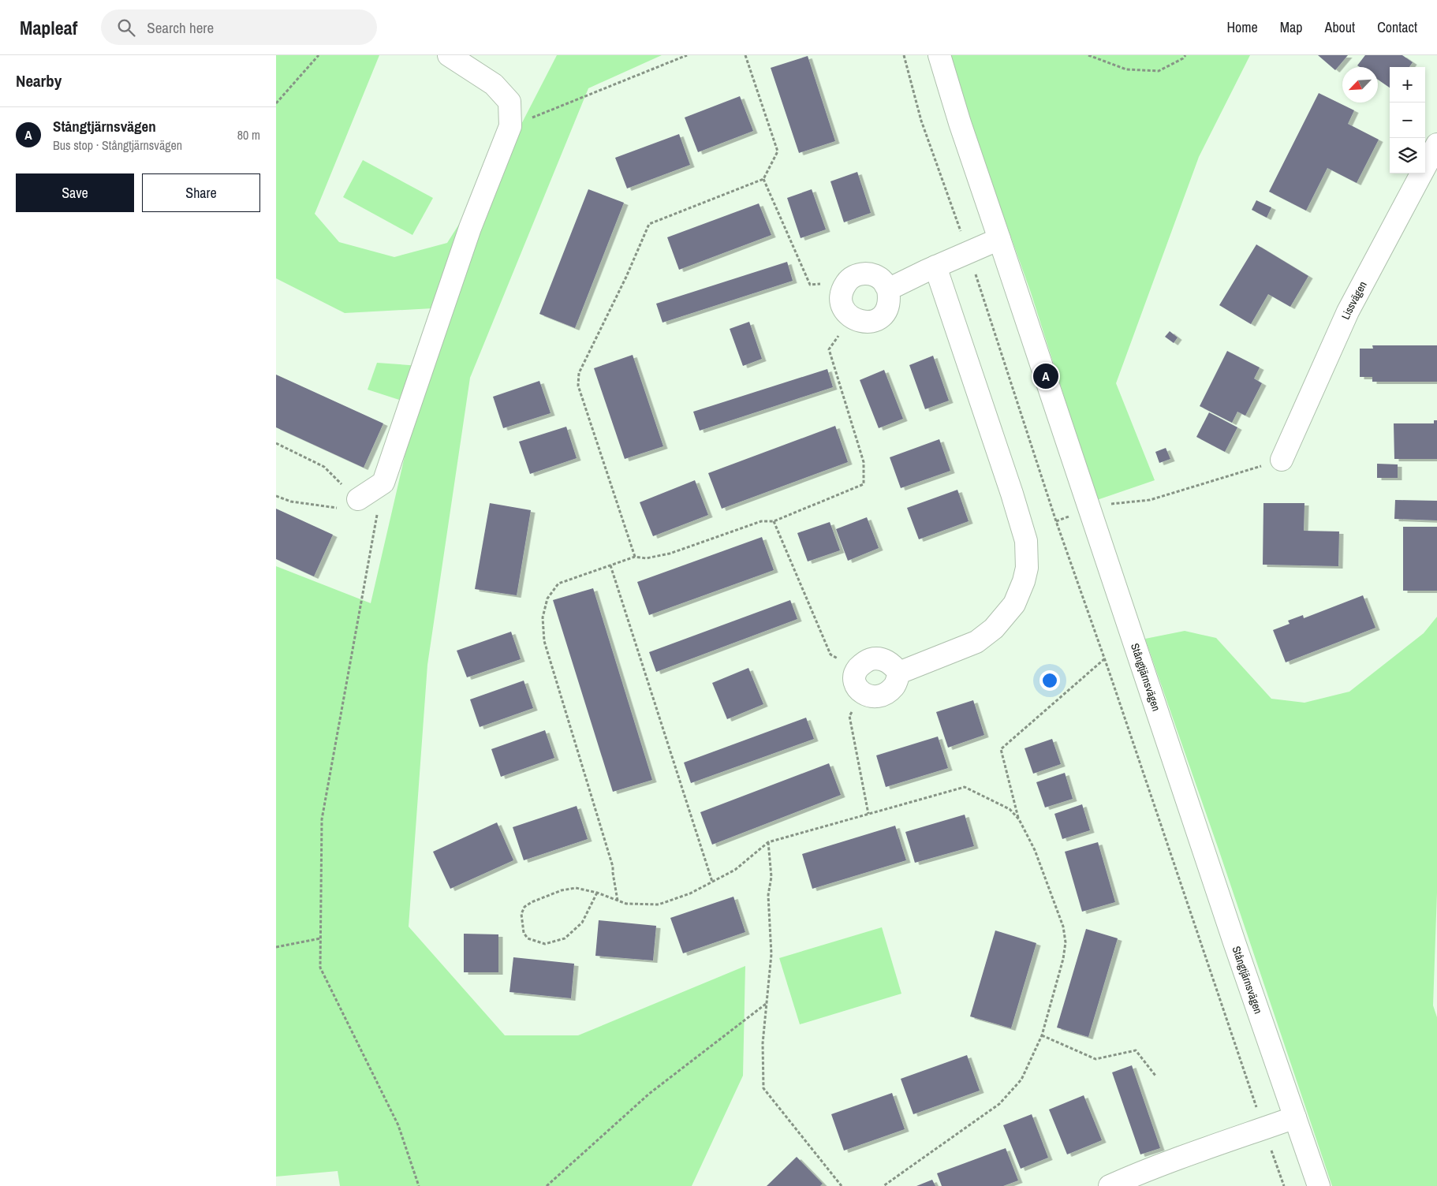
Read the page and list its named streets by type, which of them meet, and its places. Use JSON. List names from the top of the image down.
{
  "streets": {
    "street": ["Lissvägen", "Stångtjärnsvägen"]
  },
  "north": "bottom left",
  "page": {
    "header": "Mapleaf",
    "search": "Search here",
    "nav": [
      "Home",
      "Map",
      "About",
      "Contact"
    ],
    "heading": "Nearby",
    "map_buttons": ["+", "−"],
    "list": [
      {
        "mark": "A",
        "name": "Stångtjärnsvägen",
        "note": "Bus stop · Stångtjärnsvägen",
        "value": "80 m"
      }
    ],
    "buttons": ["Save", "Share"],
    "pins": "A"
  }
}
